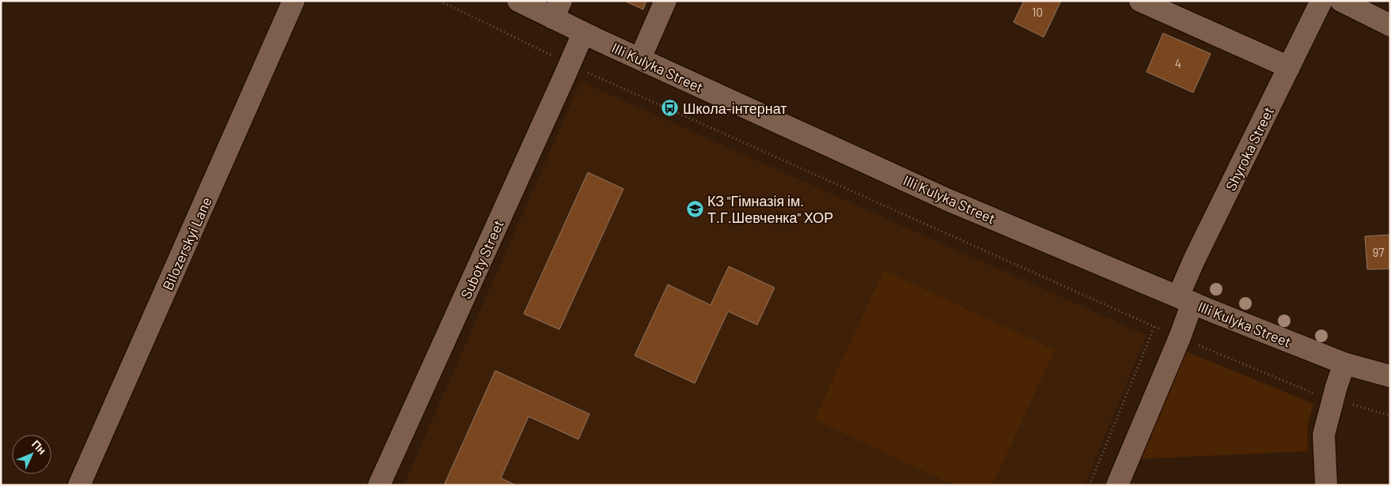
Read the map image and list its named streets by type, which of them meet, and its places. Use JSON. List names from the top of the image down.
{
  "streets": {
    "street": [
      "Illi Kulyka Street",
      "Shyroka Street",
      "Bilozerskyi Lane",
      "Suboty Street"
    ]
  },
  "crossings": [
    ["Illi Kulyka Street", "Shyroka Street"],
    ["Illi Kulyka Street", "Suboty Street"]
  ],
  "places": {
    "bus stop": ["Школа-інтернат"],
    "school or university": ["КЗ \"Гімназія ім. Т.Г.Шевченка\" ХОР"]
  },
  "house_numbers": ["10", "4", "97"],
  "north": "top right"
}
